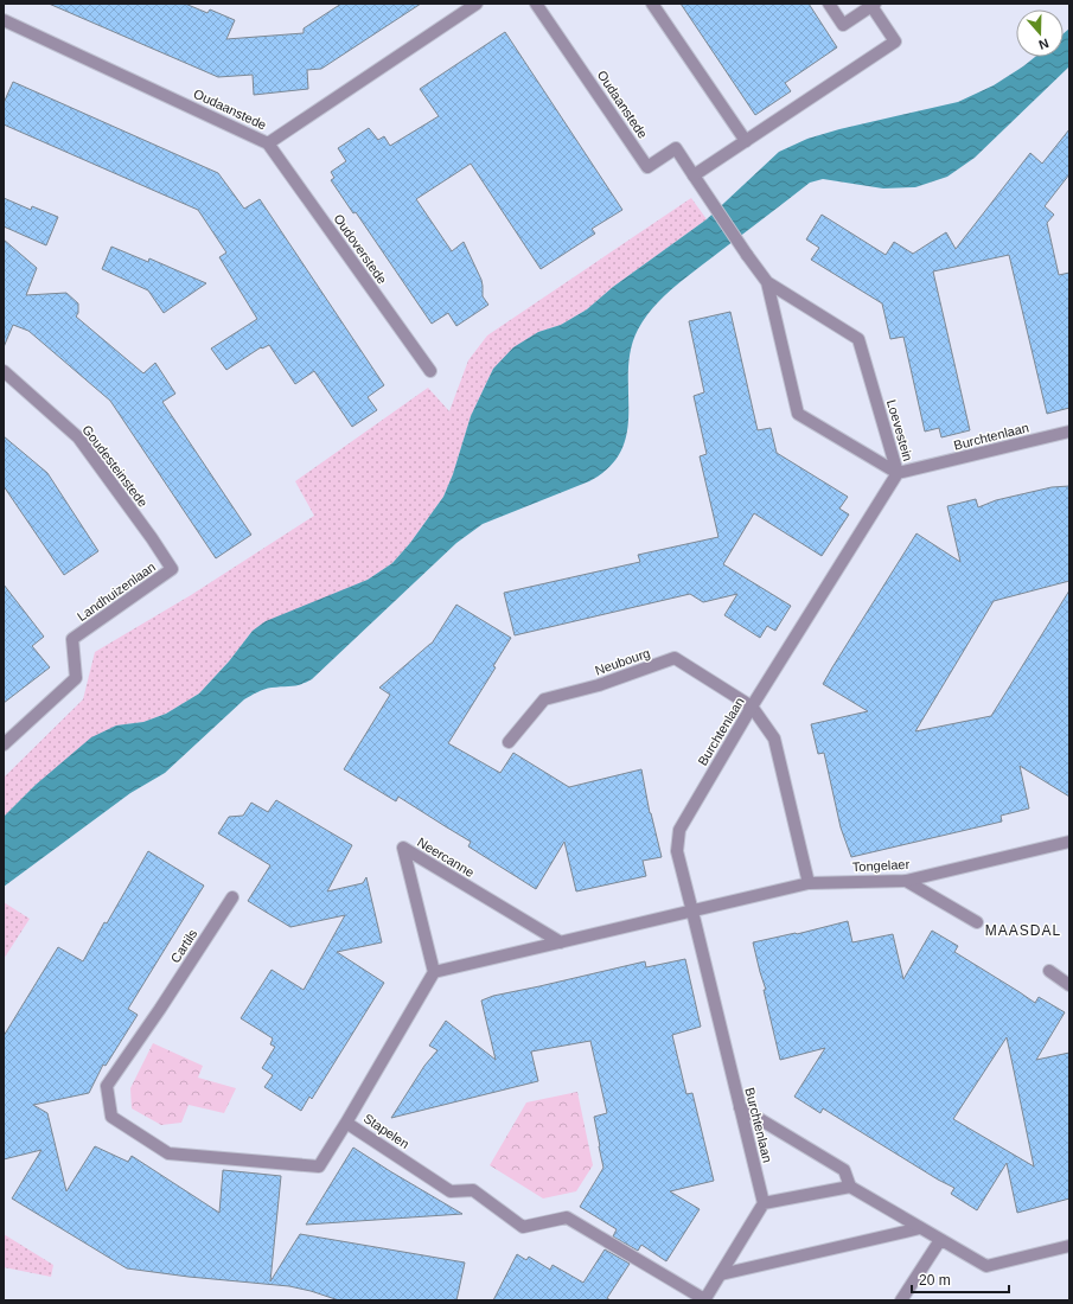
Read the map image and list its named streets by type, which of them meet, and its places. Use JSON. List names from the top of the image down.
{
  "streets": {
    "street": [
      "Oudaanstede",
      "Oudoverstede",
      "Loevestein",
      "Burchtenlaan",
      "Goudesteinstede",
      "Landhuizenlaan",
      "Neubourg",
      "Neercanne",
      "Tongelaer",
      "Cartils",
      "Stapelen"
    ]
  },
  "crossings": [
    ["Oudaanstede", "Oudoverstede"],
    ["Oudaanstede", "Loevestein"],
    ["Loevestein", "Burchtenlaan"],
    ["Burchtenlaan", "Neubourg"],
    ["Burchtenlaan", "Tongelaer"],
    ["Goudesteinstede", "Landhuizenlaan"],
    ["Cartils", "Stapelen"]
  ],
  "districts": ["MAASDAL"],
  "scale_bar": "20 m",
  "north": "bottom"
}
